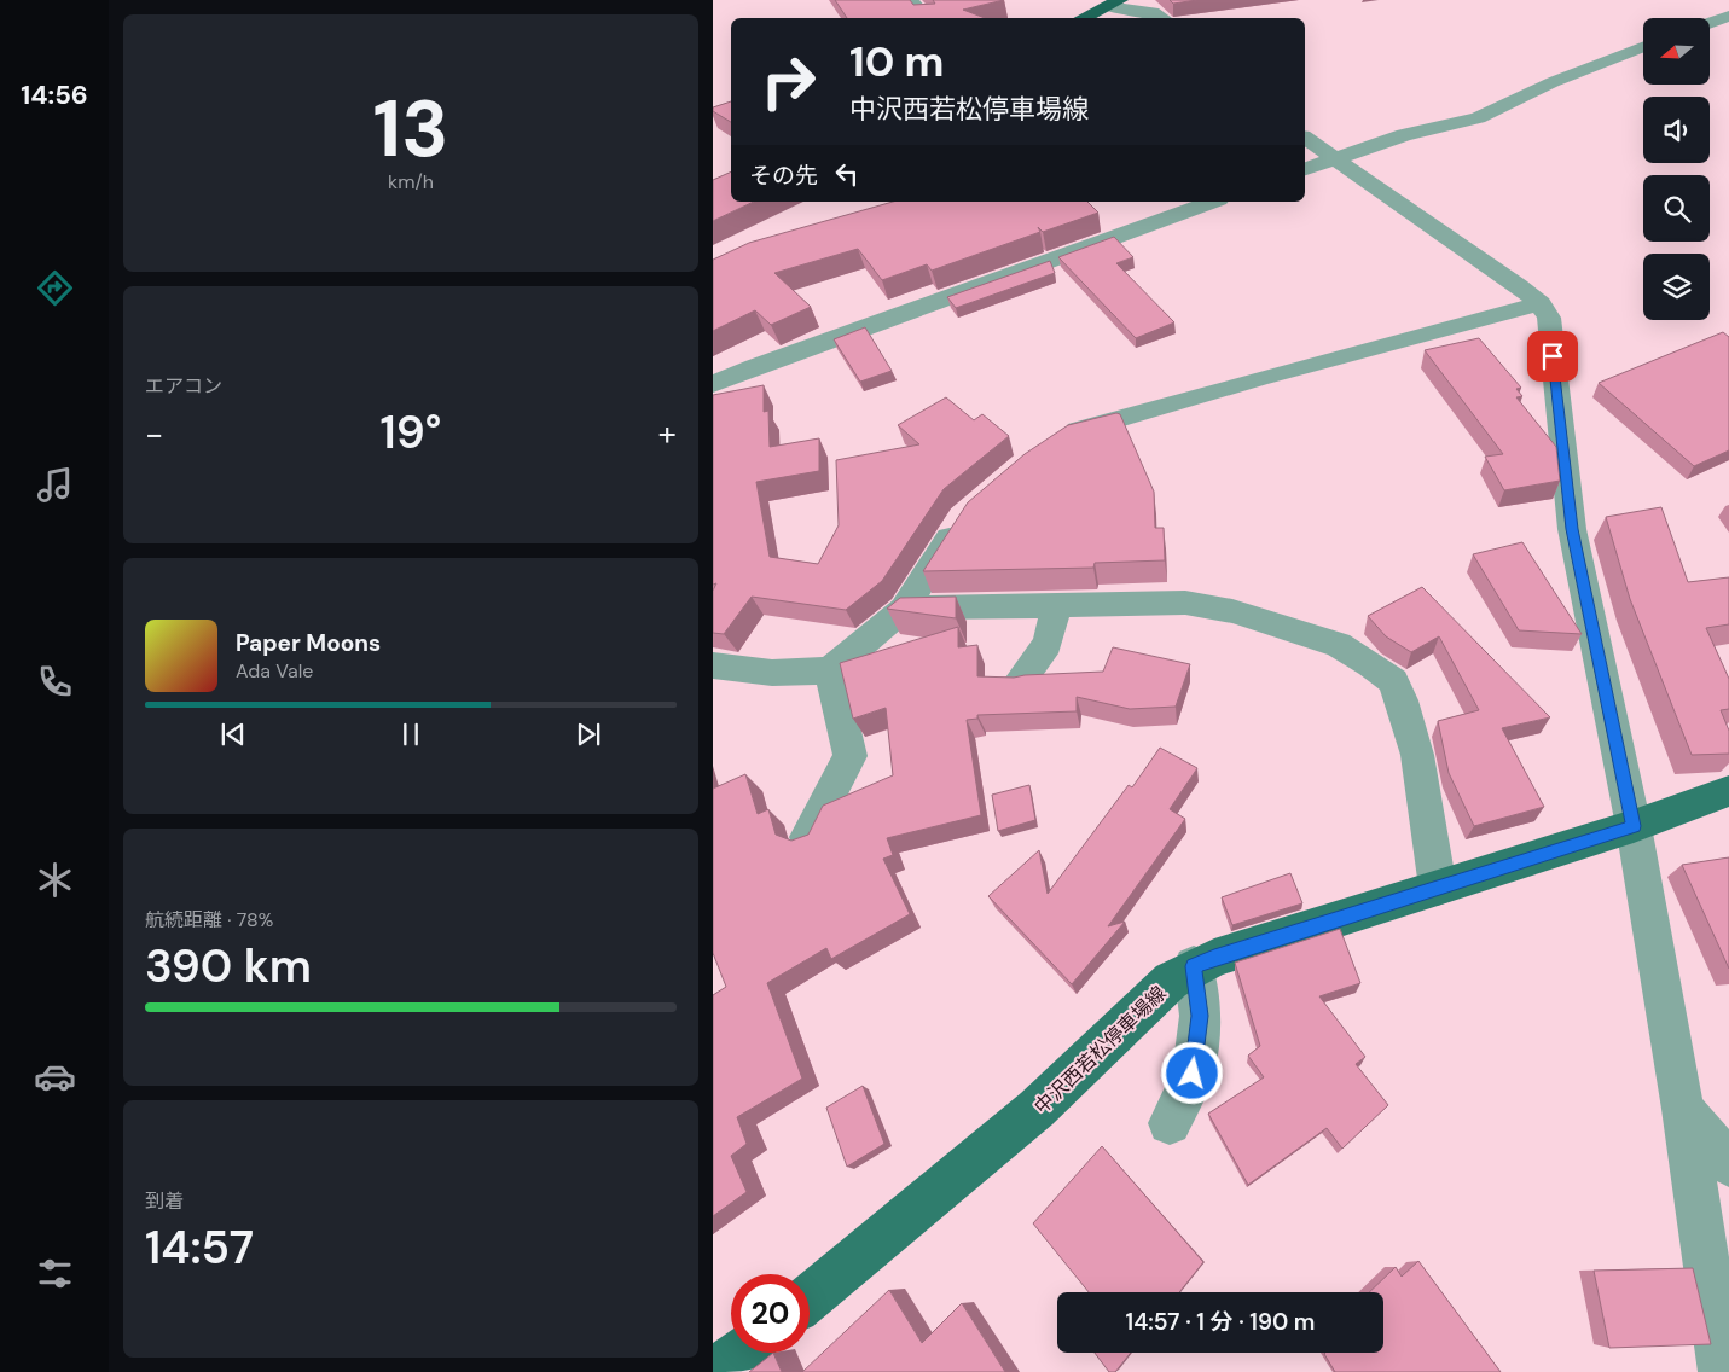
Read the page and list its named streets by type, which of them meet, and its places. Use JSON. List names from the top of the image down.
{
  "streets": {
    "main road": ["中沢西若松停車場線"]
  },
  "north": "left",
  "page": {
    "tabs": "14:56",
    "tile": [
      ["13", "km/h"],
      "エアコン",
      ["航続距離 · 78%", "390 km"],
      ["到着", "14:57"]
    ],
    "turn": ["10 m", "中沢西若松停車場線"],
    "then": "その先",
    "heat": ["−", "19°", "+"],
    "song": ["Paper Moons", "Ada Vale"],
    "limit": "20",
    "trip": "14:57 · 1 分 · 190 m"
  }
}
